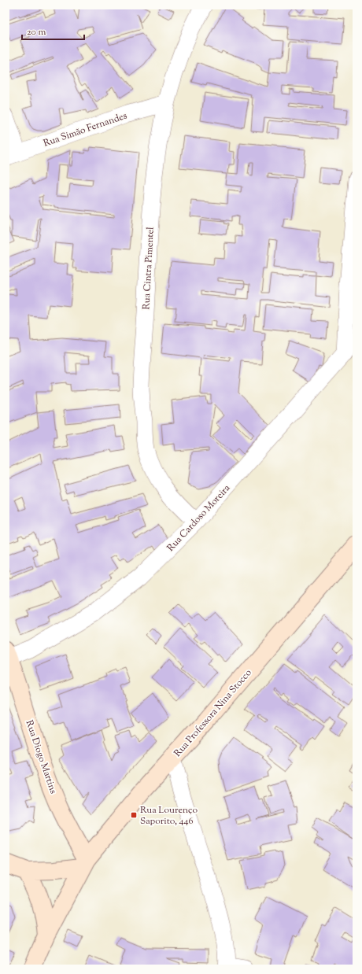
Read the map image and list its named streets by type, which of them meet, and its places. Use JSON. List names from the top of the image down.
{
  "streets": {
    "street": [
      "Rua Simão Fernandes",
      "Rua Cintra Pimentel",
      "Rua Cardoso Moreira",
      "Rua Professora Nina Stocco",
      "Rua Diogo Martins"
    ]
  },
  "crossings": [
    ["Rua Simão Fernandes", "Rua Cintra Pimentel"],
    ["Rua Cintra Pimentel", "Rua Cardoso Moreira"],
    ["Rua Cardoso Moreira", "Rua Diogo Martins"]
  ],
  "places": {
    "transit": ["Rua Lourenço Saporito, 446"]
  },
  "scale_bar": "20 m"
}
